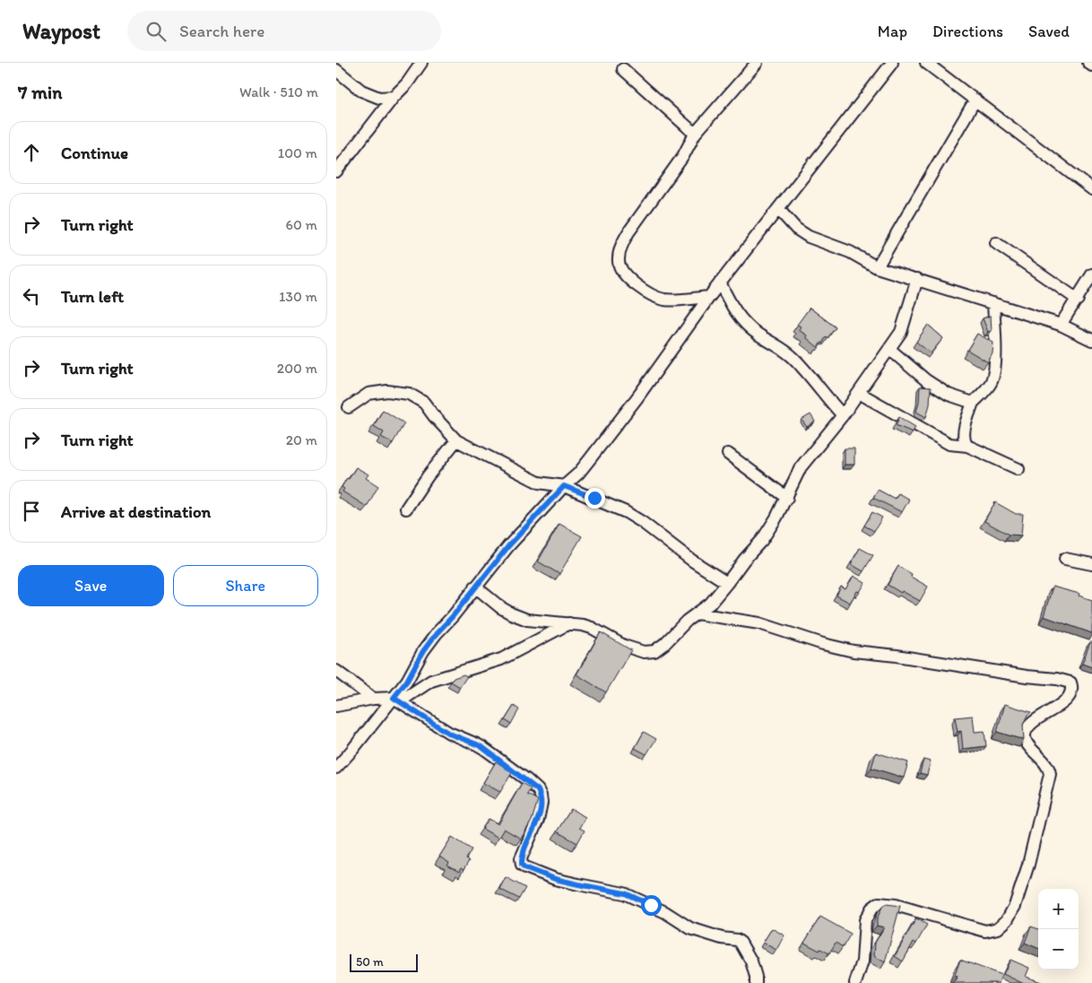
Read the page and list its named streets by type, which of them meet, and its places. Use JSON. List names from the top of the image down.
{
  "scale_bar": "50 m",
  "page": {
    "header": "Waypost",
    "search": "Search here",
    "nav": ["Map", "Directions", "Saved"],
    "heading": ["7 min", "Walk · 510 m"],
    "list": [
      ["Continue", "100 m"],
      ["Turn right", "60 m"],
      ["Turn left", "130 m"],
      ["Turn right", "200 m"],
      ["Turn right", "20 m"],
      "Arrive at destination"
    ],
    "buttons": ["Save", "Share"],
    "map_buttons": ["+", "−"],
    "scale": "50 m"
  }
}
